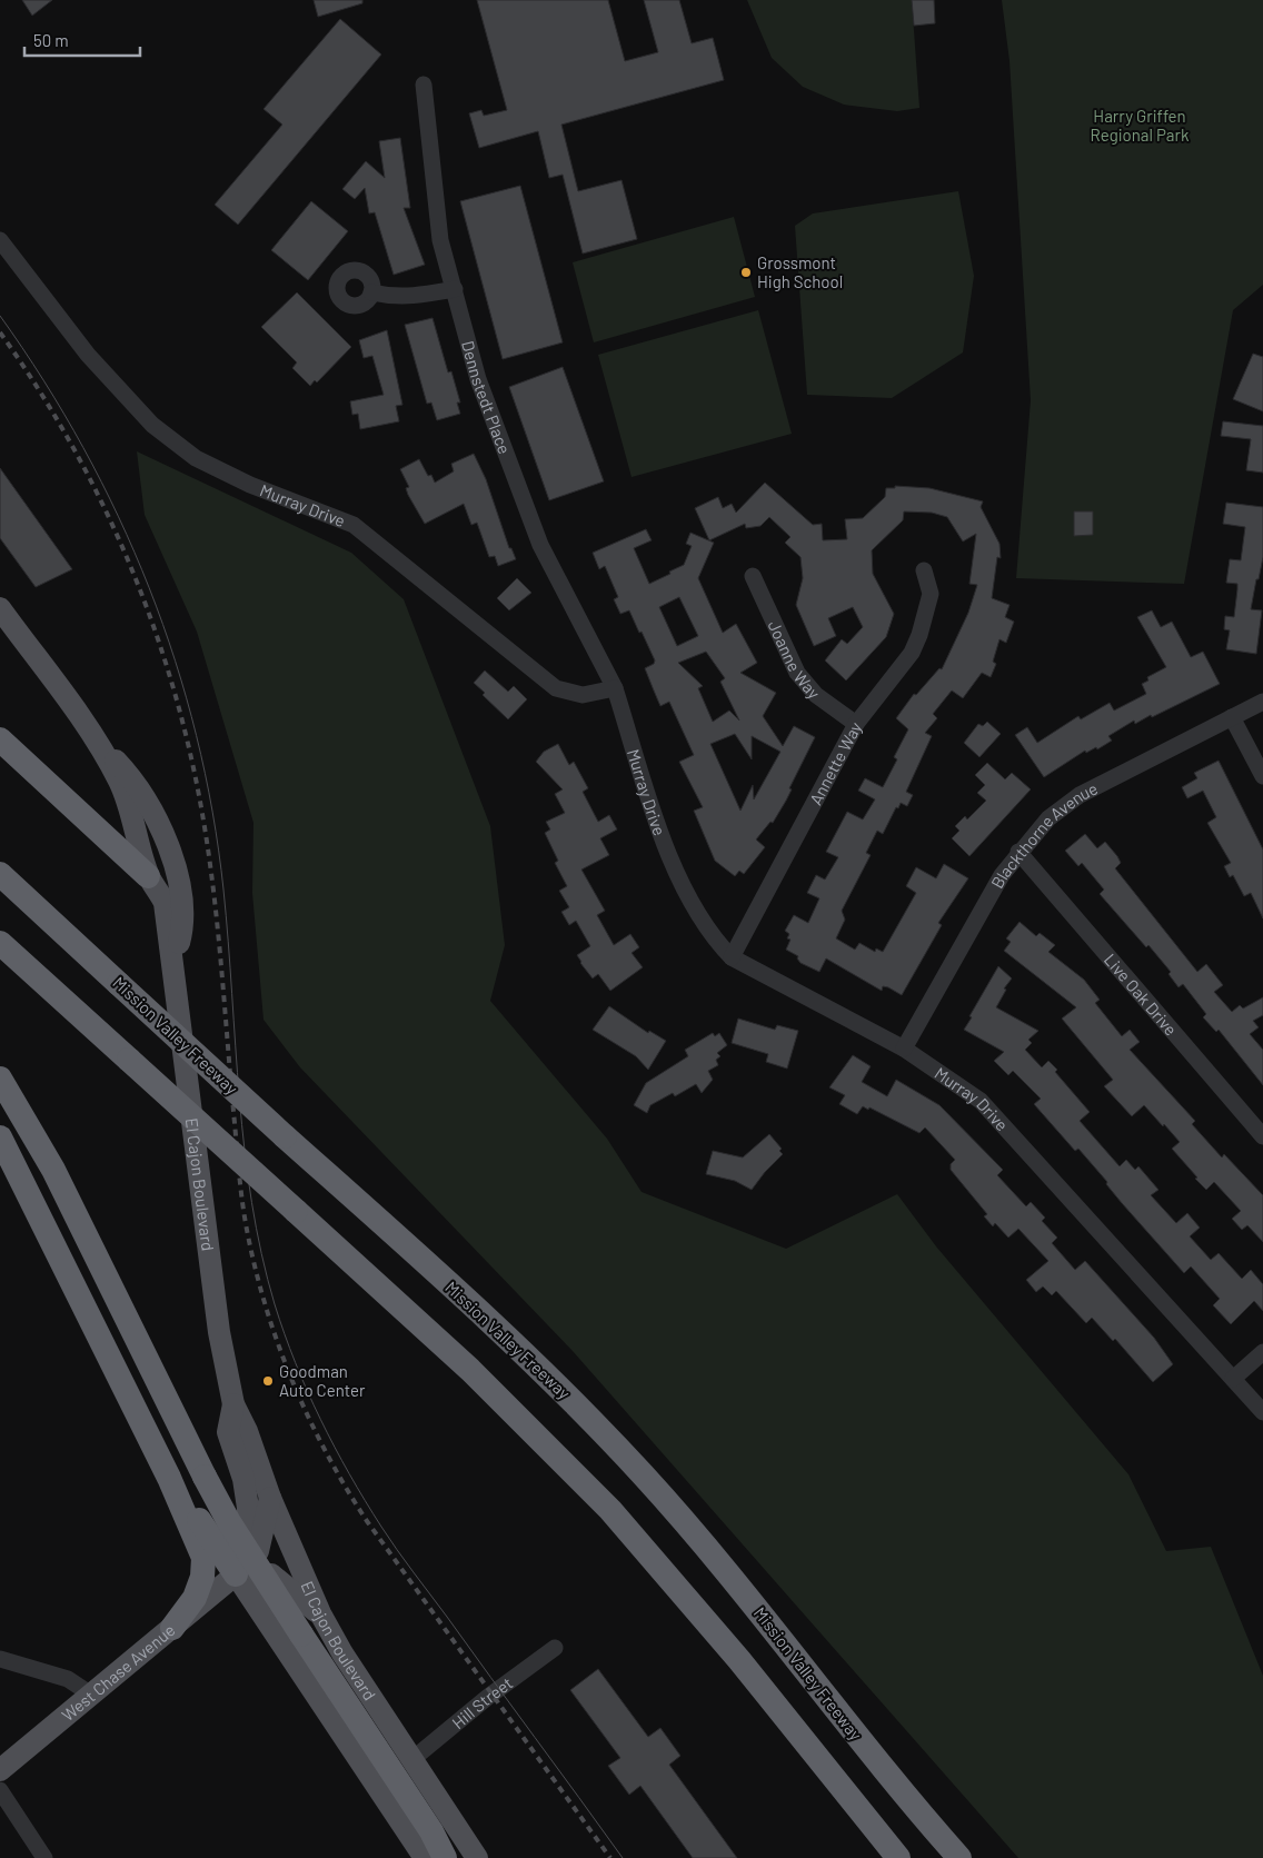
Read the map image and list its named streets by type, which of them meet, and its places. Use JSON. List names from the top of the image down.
{
  "streets": {
    "highway": ["Mission Valley Freeway"],
    "main road": ["El Cajon Boulevard", "West Chase Avenue"],
    "street": [
      "Dennstedt Place",
      "Murray Drive",
      "Joanne Way",
      "Annette Way",
      "Blackthorne Avenue",
      "Live Oak Drive",
      "Hill Street"
    ]
  },
  "crossings": [
    ["Dennstedt Place", "Murray Drive"],
    ["Murray Drive", "Annette Way"],
    ["Murray Drive", "Blackthorne Avenue"],
    ["Joanne Way", "Annette Way"],
    ["Blackthorne Avenue", "Live Oak Drive"],
    ["El Cajon Boulevard", "West Chase Avenue"],
    ["El Cajon Boulevard", "Hill Street"]
  ],
  "parks": ["Harry Griffen Regional Park"],
  "places": ["Grossmont High School", "Goodman Auto Center"],
  "scale_bar": "50 m"
}
